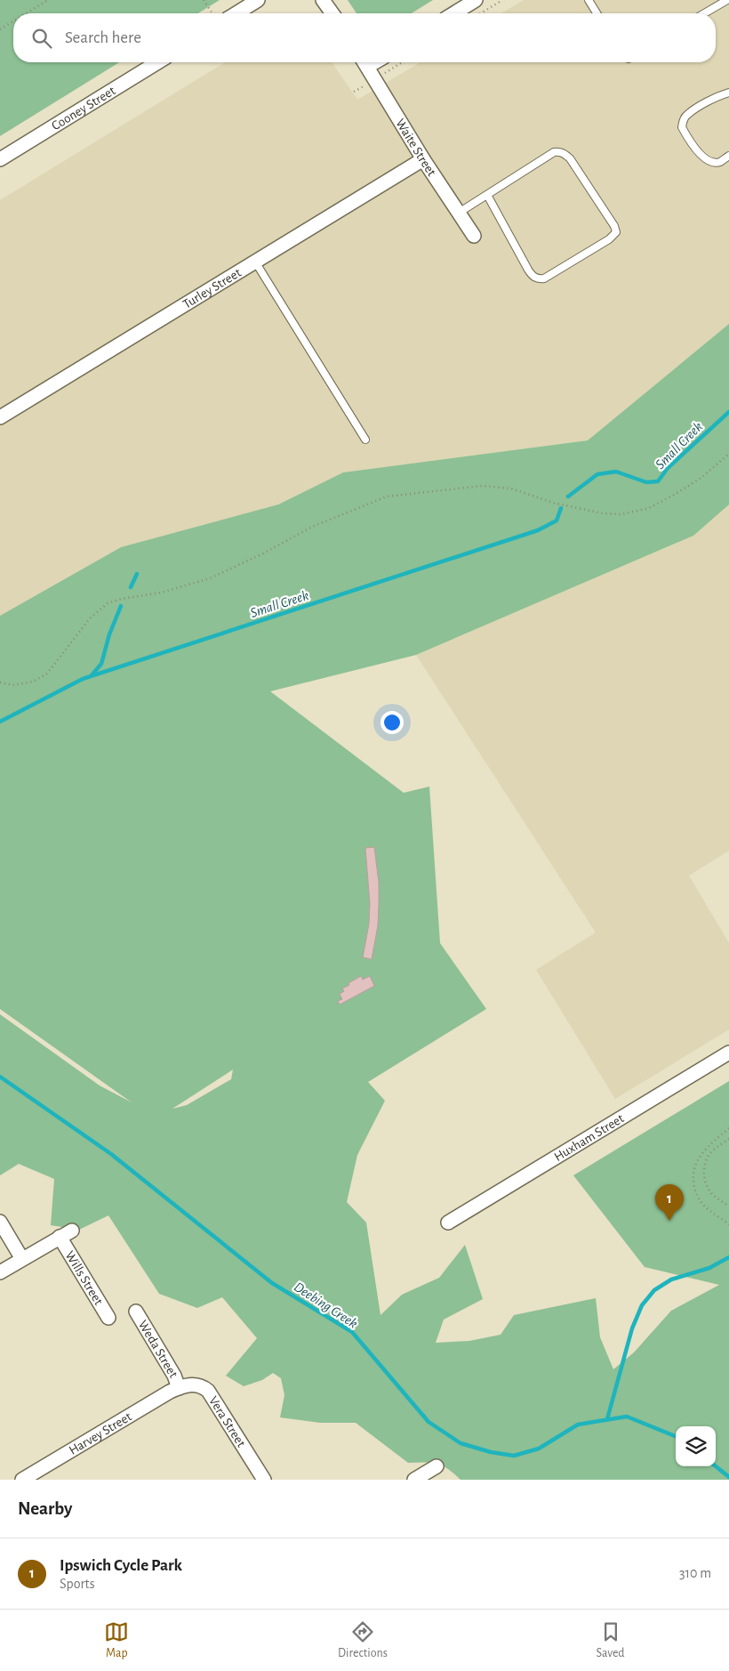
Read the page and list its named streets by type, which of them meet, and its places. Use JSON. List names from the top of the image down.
{
  "streets": {
    "street": [
      "Cooney Street",
      "Waite Street",
      "Turley Street",
      "Huxham Street",
      "Wills Street",
      "Weda Street",
      "Vera Street",
      "Harvey Street"
    ]
  },
  "crossings": [
    ["Waite Street", "Turley Street"],
    ["Weda Street", "Vera Street"],
    ["Weda Street", "Harvey Street"],
    ["Vera Street", "Harvey Street"]
  ],
  "water": ["Small Creek", "Deebing Creek"],
  "page": {
    "search": "Search here",
    "pins": "1",
    "heading": "Nearby",
    "list": [
      {
        "mark": "1",
        "name": "Ipswich Cycle Park",
        "note": "Sports",
        "value": "310 m"
      }
    ],
    "nav": ["Map", "Directions", "Saved"]
  }
}
